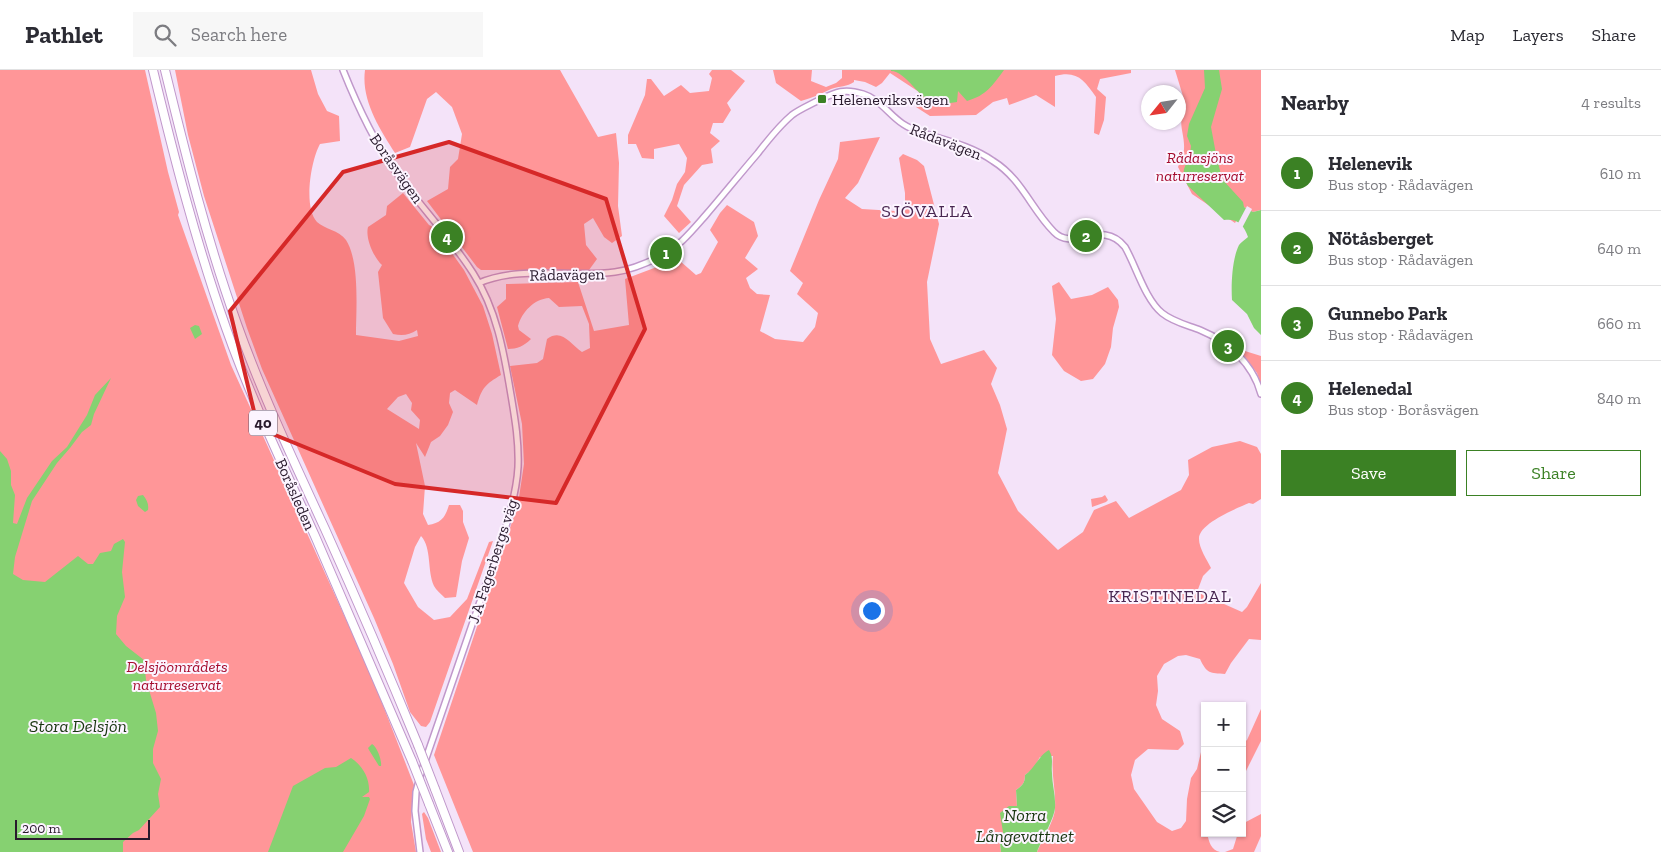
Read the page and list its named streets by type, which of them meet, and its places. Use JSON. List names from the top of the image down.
{
  "streets": {
    "highway": ["40", "Boråsleden"],
    "street": ["Rådavägen", "Boråsvägen", "J A Fagerbergs väg"]
  },
  "crossings": [
    ["Rådavägen", "Boråsvägen"],
    ["Rådavägen", "J A Fagerbergs väg"],
    ["Boråsvägen", "J A Fagerbergs väg"]
  ],
  "districts": ["SJÖVALLA", "KRISTINEDAL"],
  "water": ["Stora Delsjön", "Norra Långevattnet"],
  "parks": ["Rådasjöns naturreservat", "Delsjöområdets naturreservat"],
  "places": {
    "transit": ["Heleneviksvägen"]
  },
  "scale_bar": "200 m",
  "north": "bottom left",
  "page": {
    "header": "Pathlet",
    "search": "Search here",
    "nav": ["Map", "Layers", "Share"],
    "heading": ["Nearby", "4 results"],
    "list": [
      {
        "mark": "1",
        "name": "Helenevik",
        "note": "Bus stop · Rådavägen",
        "value": "610 m"
      },
      {
        "mark": "2",
        "name": "Nötåsberget",
        "note": "Bus stop · Rådavägen",
        "value": "640 m"
      },
      {
        "mark": "3",
        "name": "Gunnebo Park",
        "note": "Bus stop · Rådavägen",
        "value": "660 m"
      },
      {
        "mark": "4",
        "name": "Helenedal",
        "note": "Bus stop · Boråsvägen",
        "value": "840 m"
      }
    ],
    "pins": [
      "2",
      "4",
      "1",
      "3"
    ],
    "buttons": ["Save", "Share"],
    "map_buttons": ["+", "−"],
    "scale": "200 m"
  }
}
